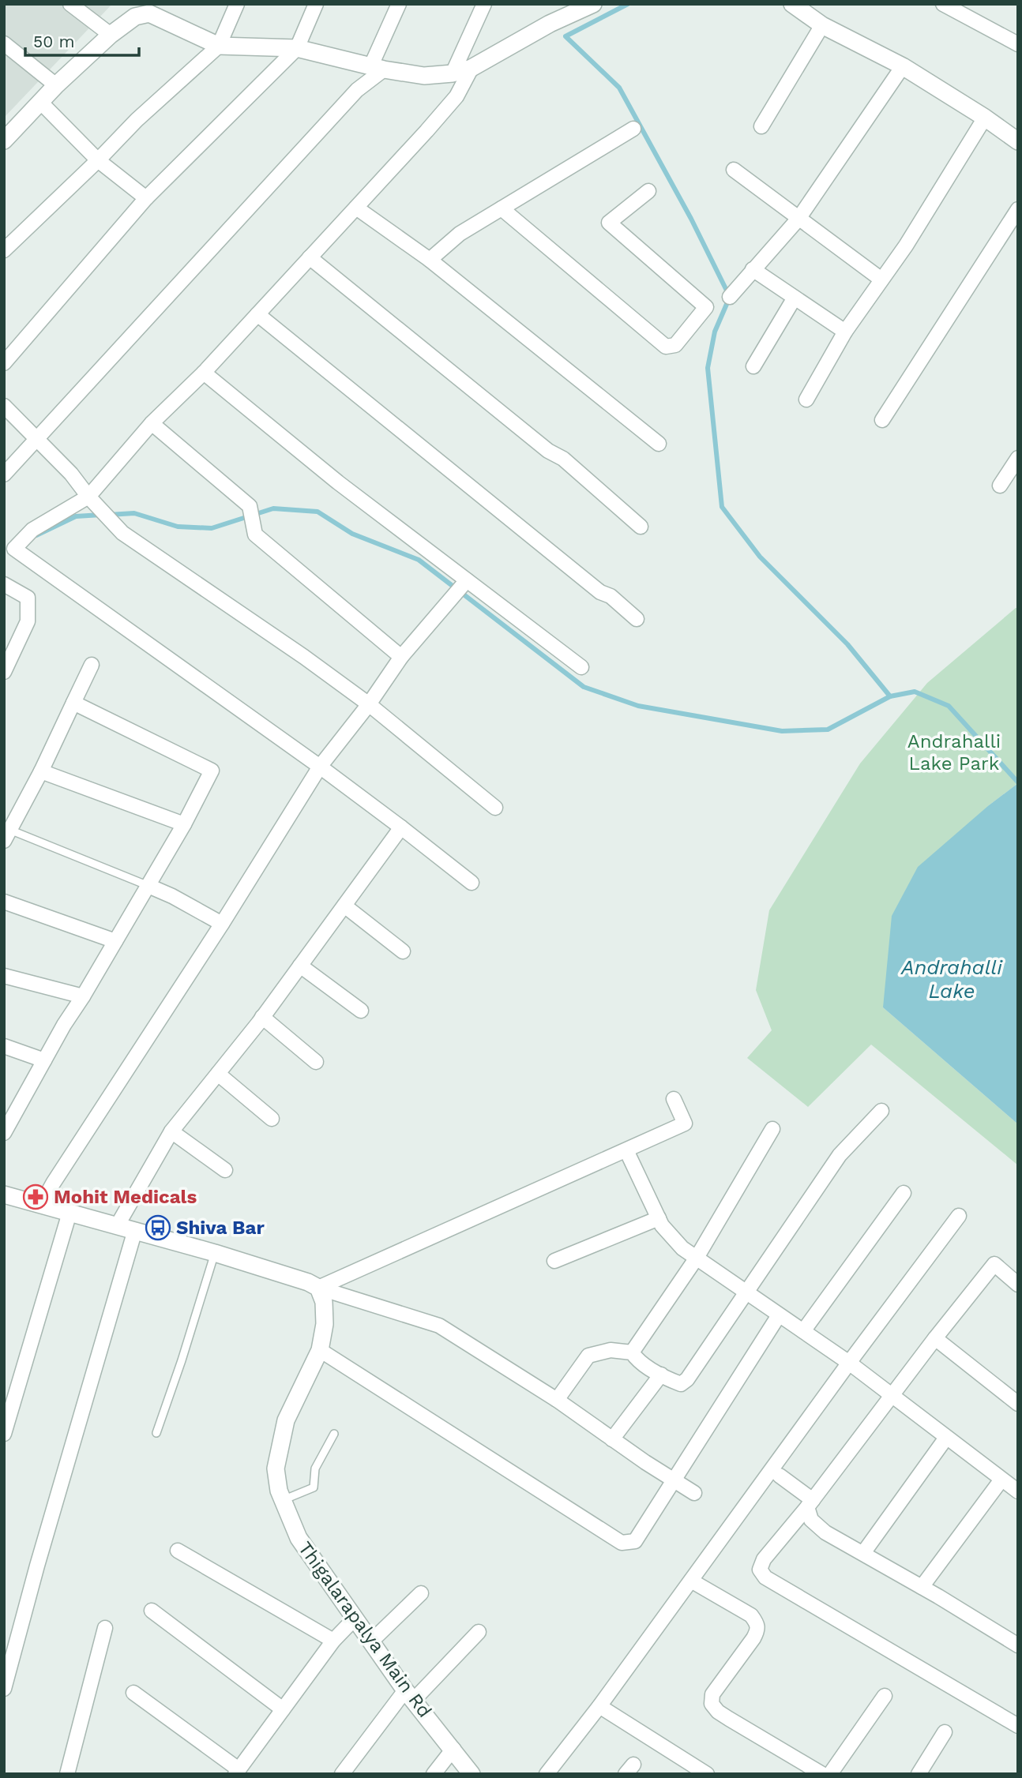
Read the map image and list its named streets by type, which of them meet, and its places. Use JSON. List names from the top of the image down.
{
  "streets": {
    "street": ["Thigalarapalya Main Rd"]
  },
  "water": ["Andrahalli Lake"],
  "parks": ["Andrahalli Lake Park"],
  "places": {
    "pharmacy": ["Mohit Medicals"],
    "bus stop": ["Shiva Bar"]
  },
  "scale_bar": "50 m"
}
